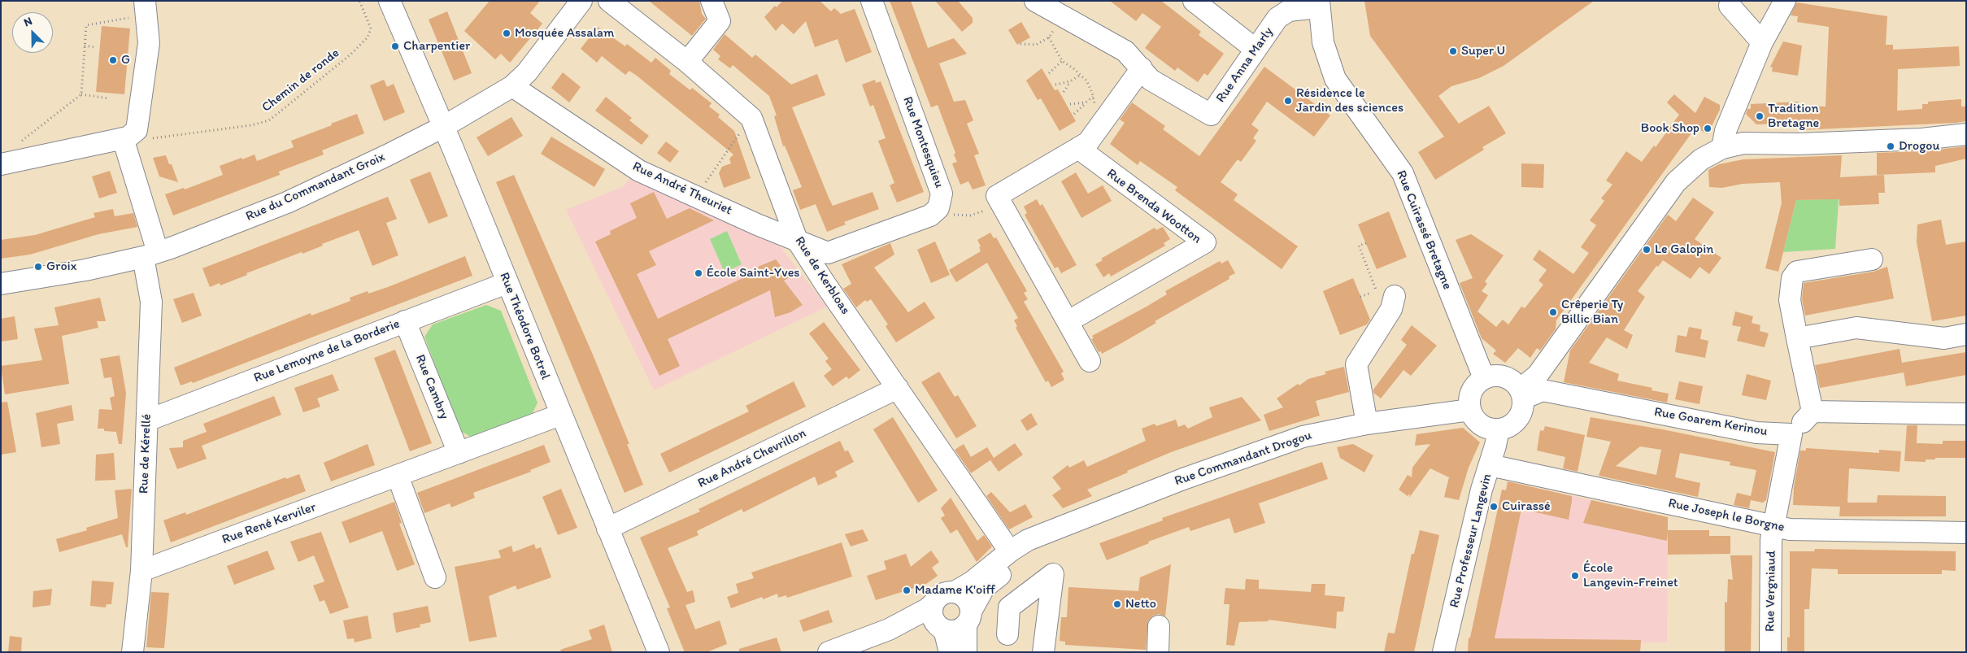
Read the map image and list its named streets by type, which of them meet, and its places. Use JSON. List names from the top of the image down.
{
  "streets": {
    "street": [
      "Rue Anna Marly",
      "Rue Montesquieu",
      "Rue du Commandant Groix",
      "Rue André Theuriet",
      "Rue Brenda Wootton",
      "Rue Cuirassé Bretagne",
      "Rue de Kerbloas",
      "Rue Théodore Botrel",
      "Rue Lemoyne de la Borderie",
      "Rue Cambry",
      "Rue Goarem Kerinou",
      "Rue de Kérellé",
      "Rue André Chevrillon",
      "Rue Commandant Drogou",
      "Rue Joseph le Borgne",
      "Rue René Kerviler",
      "Rue Professeur Langevin",
      "Rue Vergniaud"
    ],
    "path": ["Chemin de ronde"]
  },
  "crossings": [
    ["Rue Anna Marly", "Rue Cuirassé Bretagne"],
    ["Chemin de ronde", "Rue de Kérellé"],
    ["Rue Montesquieu", "Rue André Theuriet"],
    ["Rue Montesquieu", "Rue de Kerbloas"],
    ["Rue du Commandant Groix", "Rue André Theuriet"],
    ["Rue du Commandant Groix", "Rue Théodore Botrel"],
    ["Rue du Commandant Groix", "Rue de Kérellé"],
    ["Rue André Theuriet", "Rue de Kerbloas"],
    ["Rue Cuirassé Bretagne", "Rue Goarem Kerinou"],
    ["Rue Cuirassé Bretagne", "Rue Commandant Drogou"],
    ["Rue Cuirassé Bretagne", "Rue Professeur Langevin"],
    ["Rue de Kerbloas", "Rue André Chevrillon"],
    ["Rue de Kerbloas", "Rue Commandant Drogou"],
    ["Rue Théodore Botrel", "Rue Lemoyne de la Borderie"],
    ["Rue Théodore Botrel", "Rue André Chevrillon"],
    ["Rue Théodore Botrel", "Rue René Kerviler"],
    ["Rue Lemoyne de la Borderie", "Rue Cambry"],
    ["Rue Lemoyne de la Borderie", "Rue de Kérellé"],
    ["Rue Cambry", "Rue René Kerviler"],
    ["Rue Goarem Kerinou", "Rue Commandant Drogou"],
    ["Rue Goarem Kerinou", "Rue Professeur Langevin"],
    ["Rue Goarem Kerinou", "Rue Vergniaud"],
    ["Rue de Kérellé", "Rue René Kerviler"],
    ["Rue Commandant Drogou", "Rue Professeur Langevin"],
    ["Rue Joseph le Borgne", "Rue Professeur Langevin"],
    ["Rue Joseph le Borgne", "Rue Vergniaud"]
  ],
  "places": [
    "Mosquée Assalam",
    "Charpentier",
    "Super U",
    "G",
    "Résidence le Jardin des sciences",
    "Tradition Bretagne",
    "Book Shop",
    "Drogou",
    "Le Galopin",
    "Groix",
    "École Saint-Yves",
    "Crêperie Ty Billic Bian",
    "Cuirassé",
    "École Langevin-Freinet",
    "Madame K'oiff",
    "Netto"
  ],
  "north": "top left"
}
